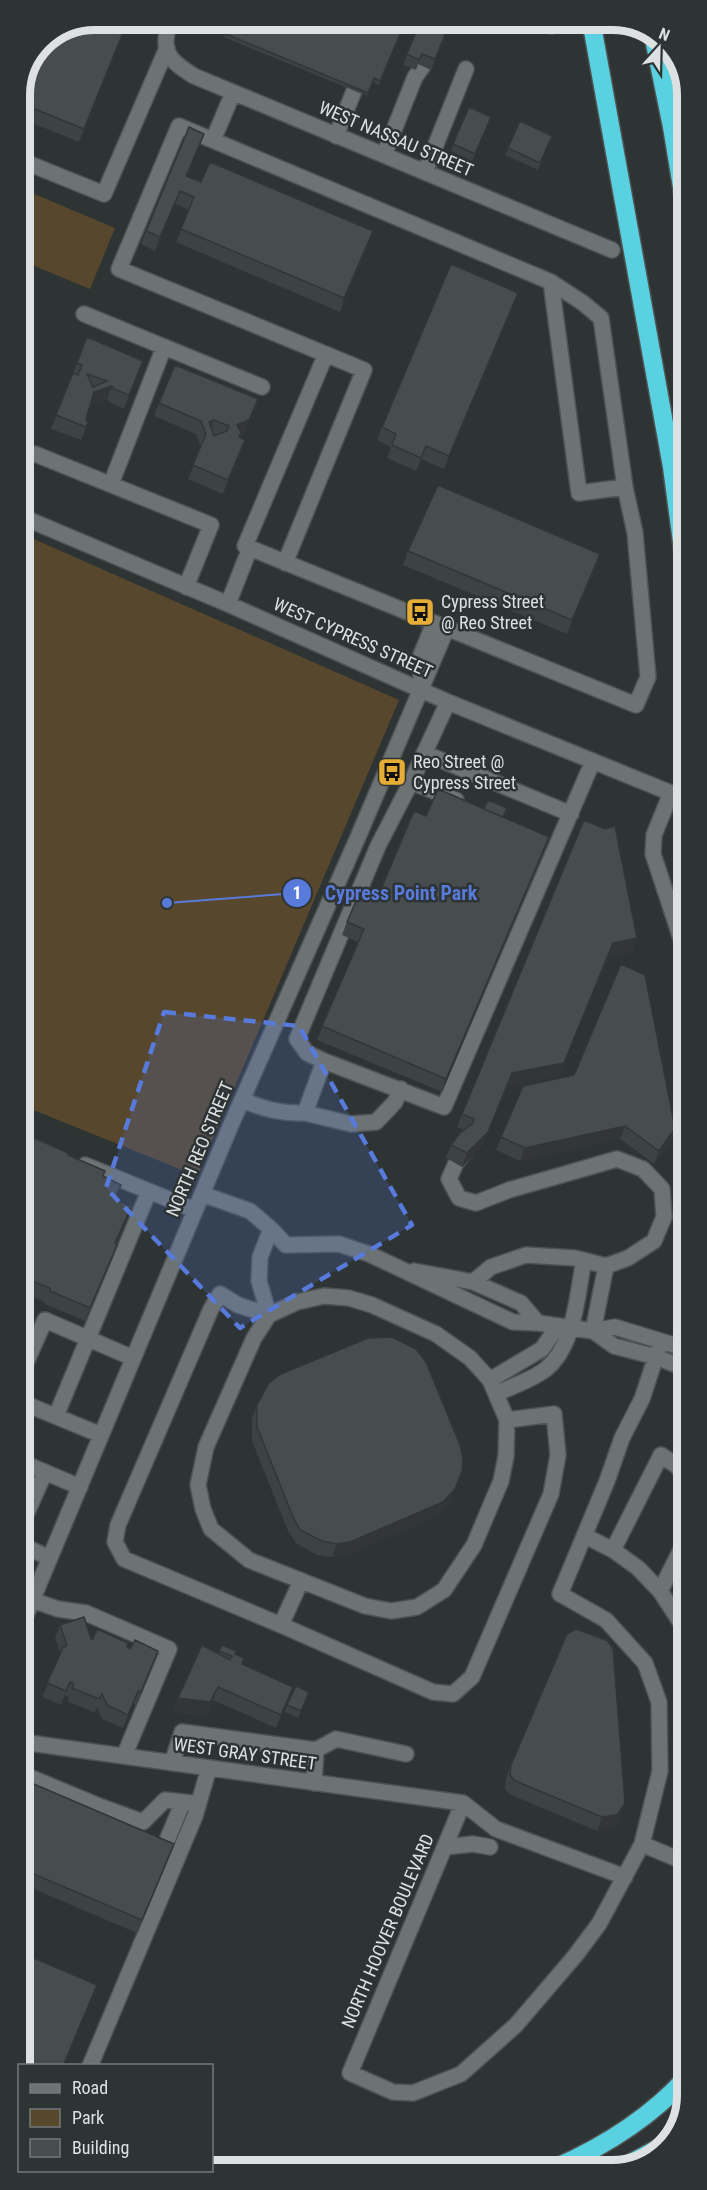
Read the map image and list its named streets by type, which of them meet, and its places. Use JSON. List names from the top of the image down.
{
  "streets": {
    "street": [
      "WEST NASSAU STREET",
      "WEST CYPRESS STREET",
      "NORTH REO STREET",
      "WEST GRAY STREET",
      "NORTH HOOVER BOULEVARD"
    ]
  },
  "crossings": [
    ["WEST CYPRESS STREET", "NORTH REO STREET"],
    ["WEST GRAY STREET", "NORTH HOOVER BOULEVARD"]
  ],
  "places": {
    "bus stop": ["Cypress Street @ Reo Street", "Reo Street @ Cypress Street"],
    "other": ["Cypress Point Park"]
  },
  "legend": ["Road", "Park", "Building"],
  "north": "top"
}
